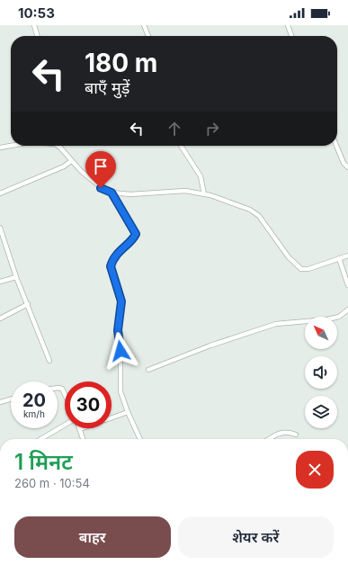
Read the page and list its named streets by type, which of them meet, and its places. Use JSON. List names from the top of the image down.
{
  "north": "top left",
  "page": {
    "status": "10:53",
    "turn": ["180 m", "बाएँ मुड़ें"],
    "speed": "20 km/h",
    "limit": "30",
    "heading": ["1 मिनट", "260 m · 10:54"],
    "buttons": ["बाहर", "शेयर करें"]
  }
}
